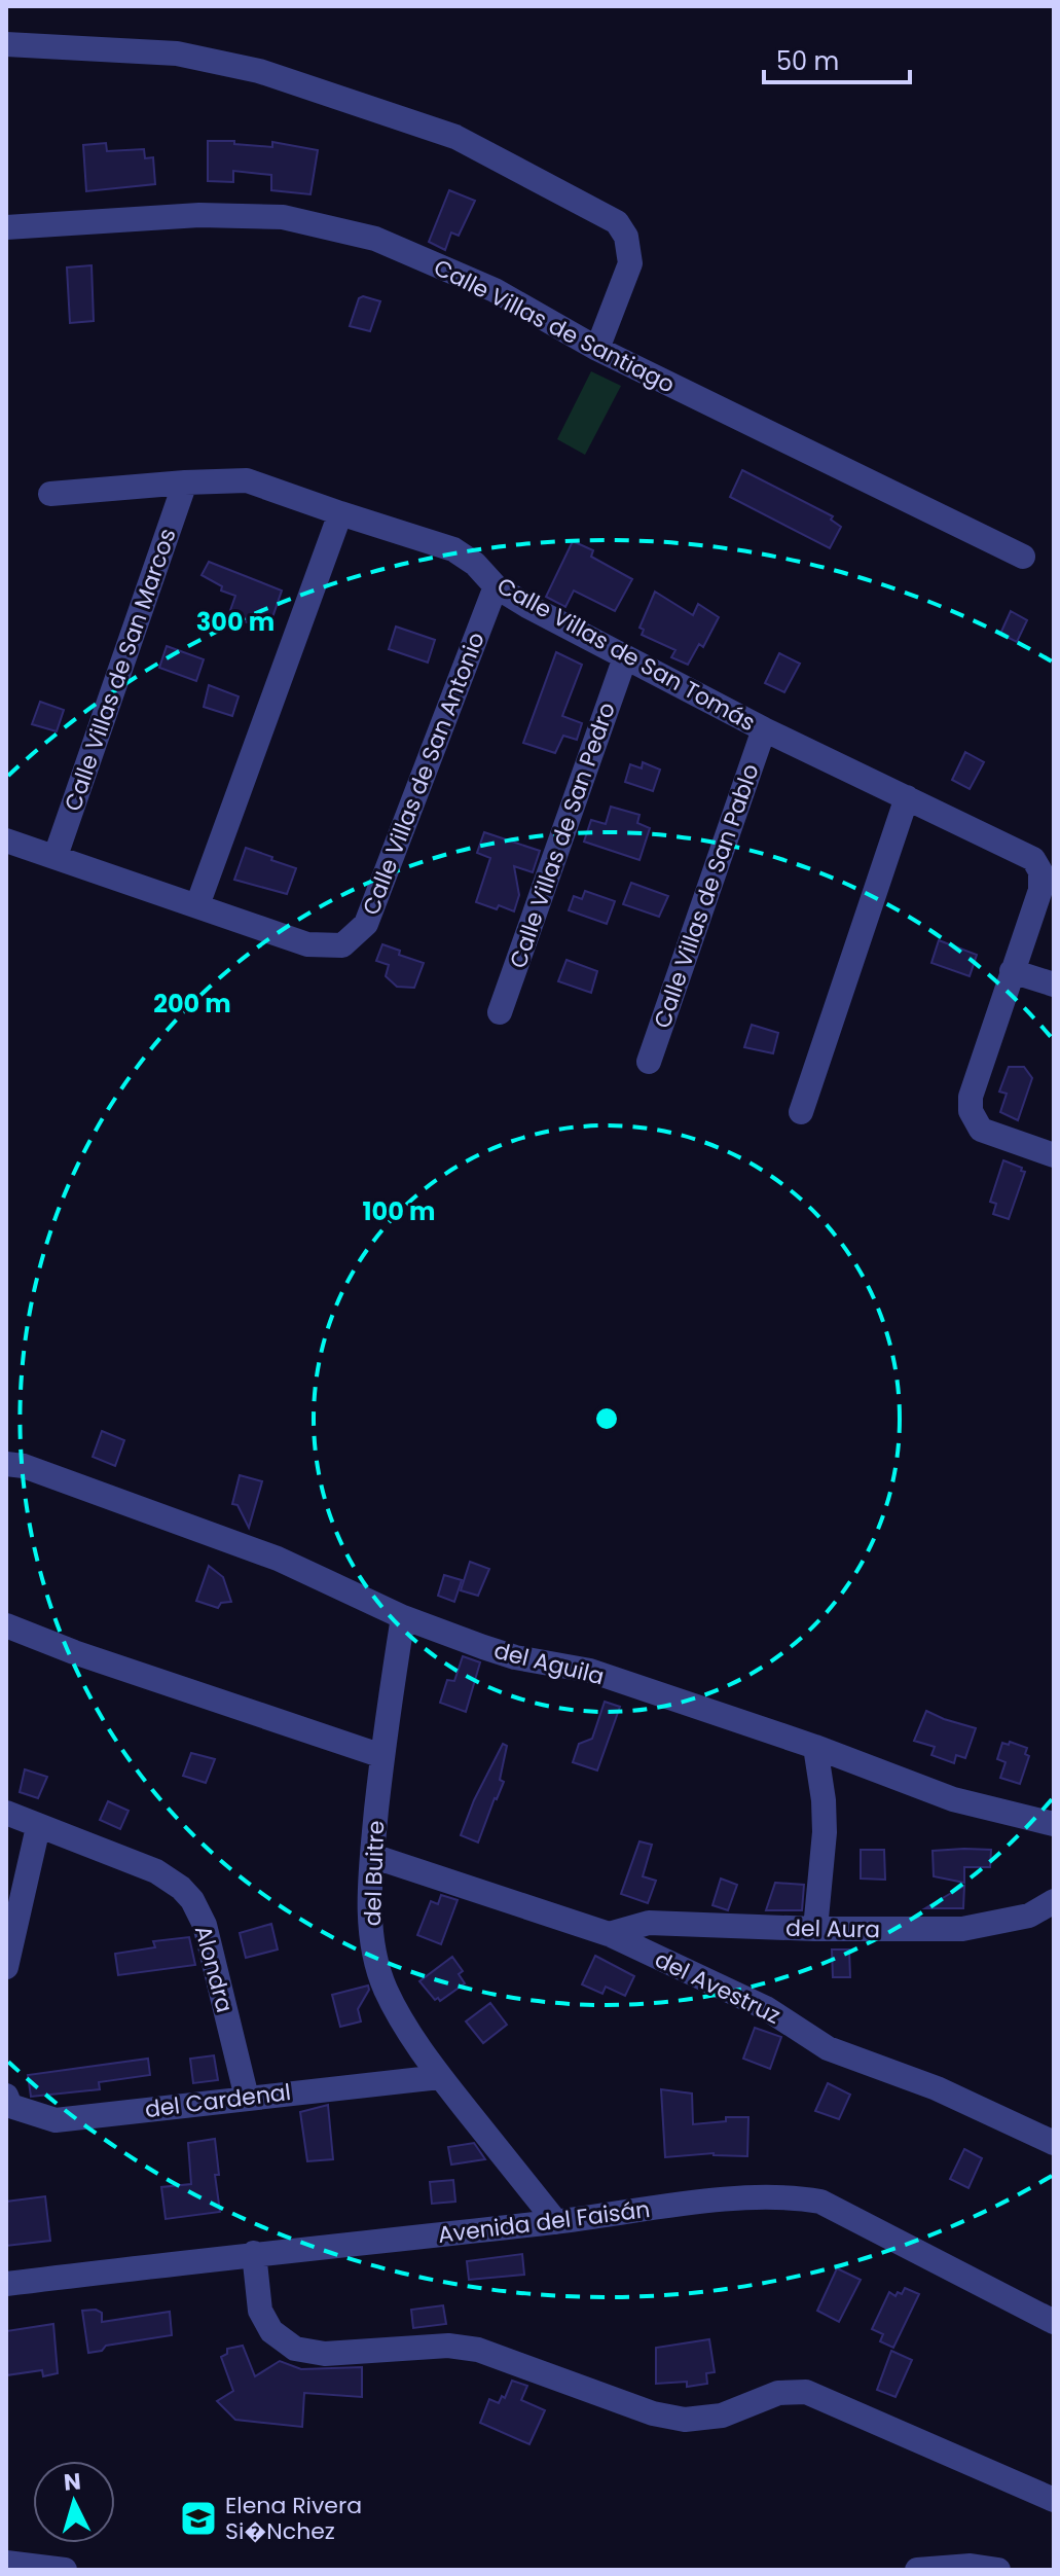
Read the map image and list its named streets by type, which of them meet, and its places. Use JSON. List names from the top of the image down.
{
  "streets": {
    "street": [
      "Calle Villas de Santiago",
      "Calle Villas de San Tomás",
      "Calle Villas de San Marcos",
      "Calle Villas de San Antonio",
      "Calle Villas de San Pedro",
      "Calle Villas de San Pablo",
      "del Aguila",
      "del Buitre",
      "del Aura",
      "Alondra",
      "del Avestruz",
      "del Cardenal",
      "Avenida del Faisán"
    ]
  },
  "crossings": [
    ["Calle Villas de San Tomás", "Calle Villas de San Marcos"],
    ["Calle Villas de San Tomás", "Calle Villas de San Antonio"],
    ["Calle Villas de San Tomás", "Calle Villas de San Pedro"],
    ["Calle Villas de San Tomás", "Calle Villas de San Pablo"],
    ["Calle Villas de San Marcos", "Calle Villas de San Antonio"],
    ["del Aguila", "del Buitre"],
    ["del Buitre", "del Avestruz"],
    ["del Buitre", "del Cardenal"],
    ["del Buitre", "Avenida del Faisán"],
    ["del Aura", "del Avestruz"],
    ["Alondra", "del Cardenal"]
  ],
  "places": {
    "school or university": ["Elena Rivera Si�Nchez"]
  },
  "scale_bar": "50 m",
  "north": "top",
  "rings": ["300 m", "200 m", "100 m"]
}
